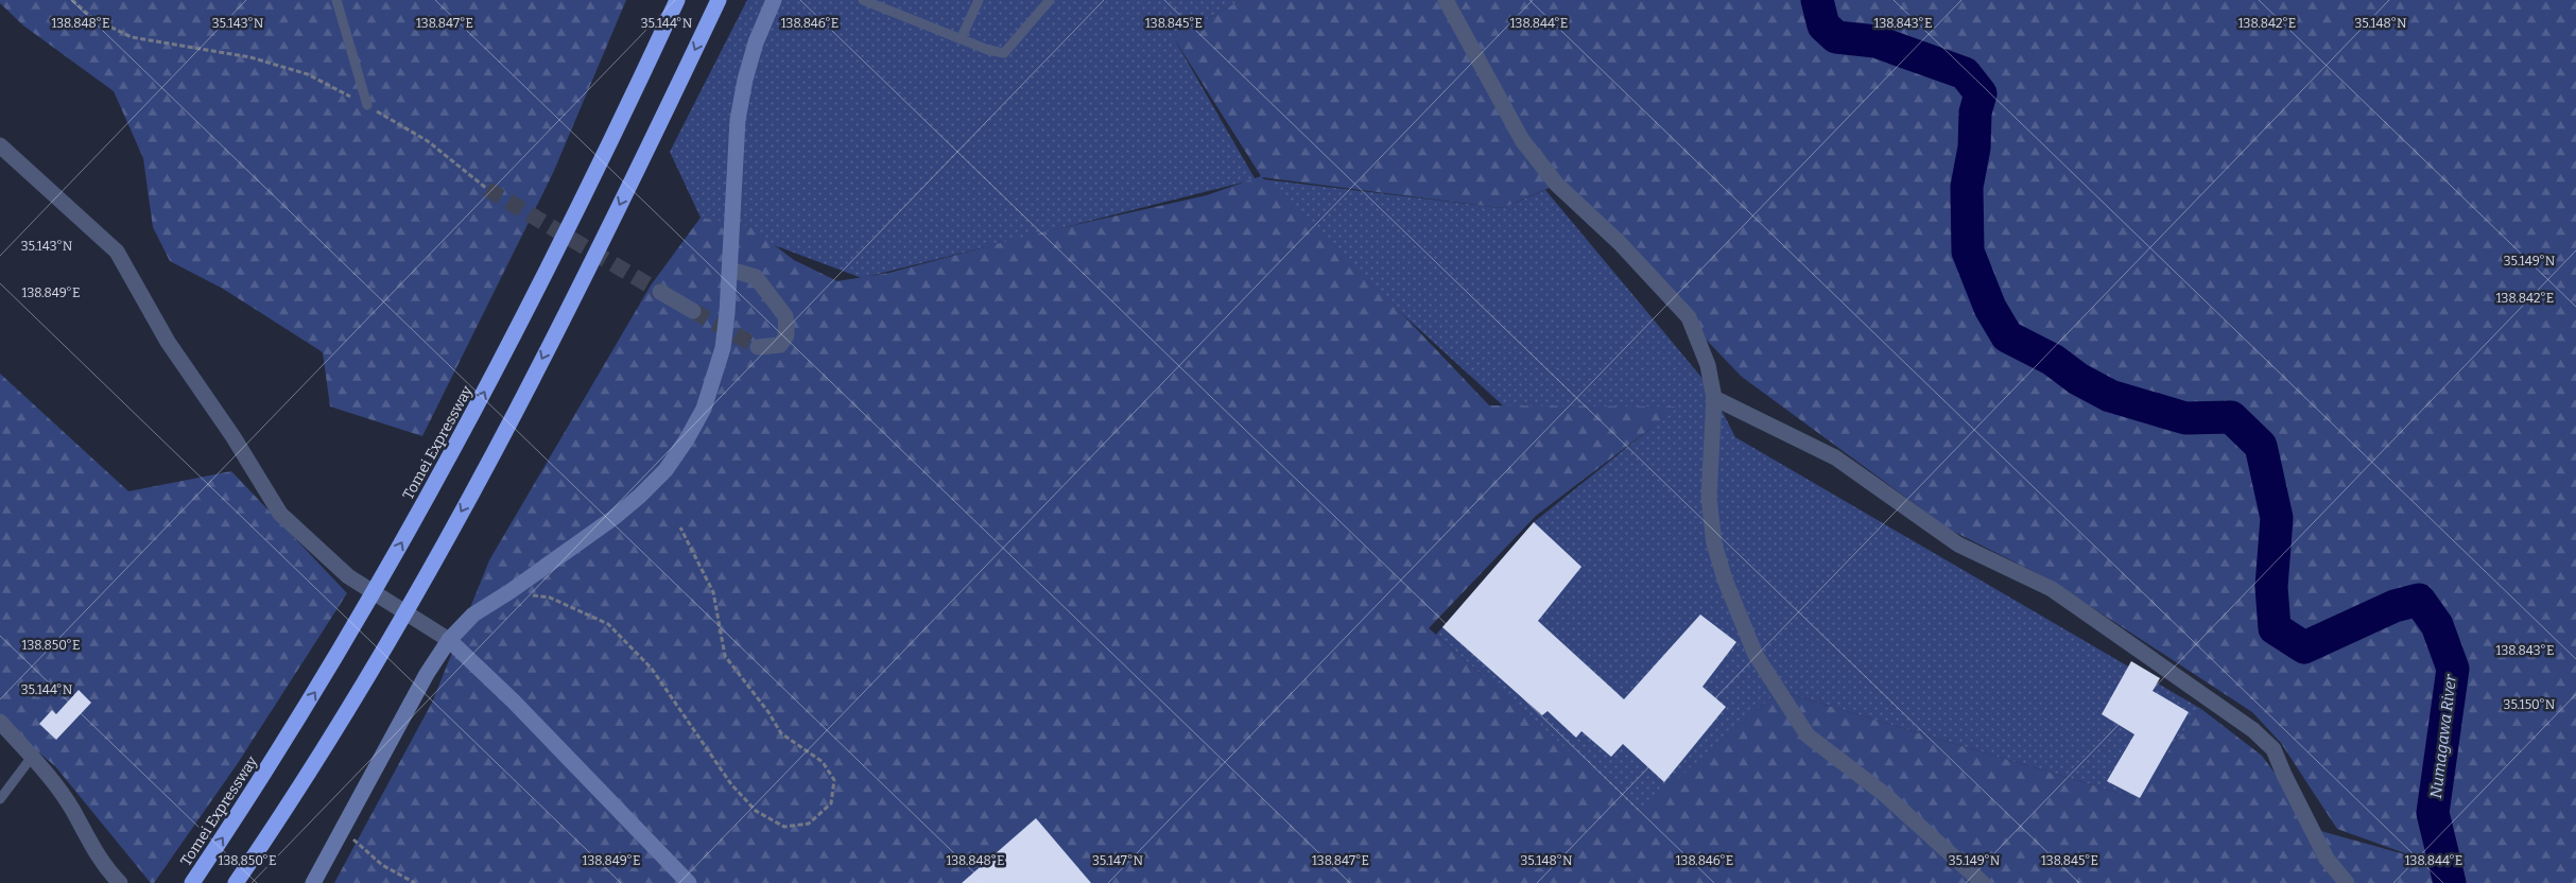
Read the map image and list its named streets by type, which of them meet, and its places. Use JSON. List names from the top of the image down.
{
  "streets": {
    "highway": ["Tomei Expressway"]
  },
  "water": ["Numagawa River"],
  "coordinates": [
    "138.848°E",
    "138.847°E",
    "138.846°E",
    "138.845°E",
    "138.844°E",
    "138.843°E",
    "138.842°E",
    "35.143°N",
    "35.144°N",
    "35.148°N",
    "35.149°N",
    "138.849°E",
    "138.850°E",
    "35.150°N",
    "35.147°N"
  ]
}
